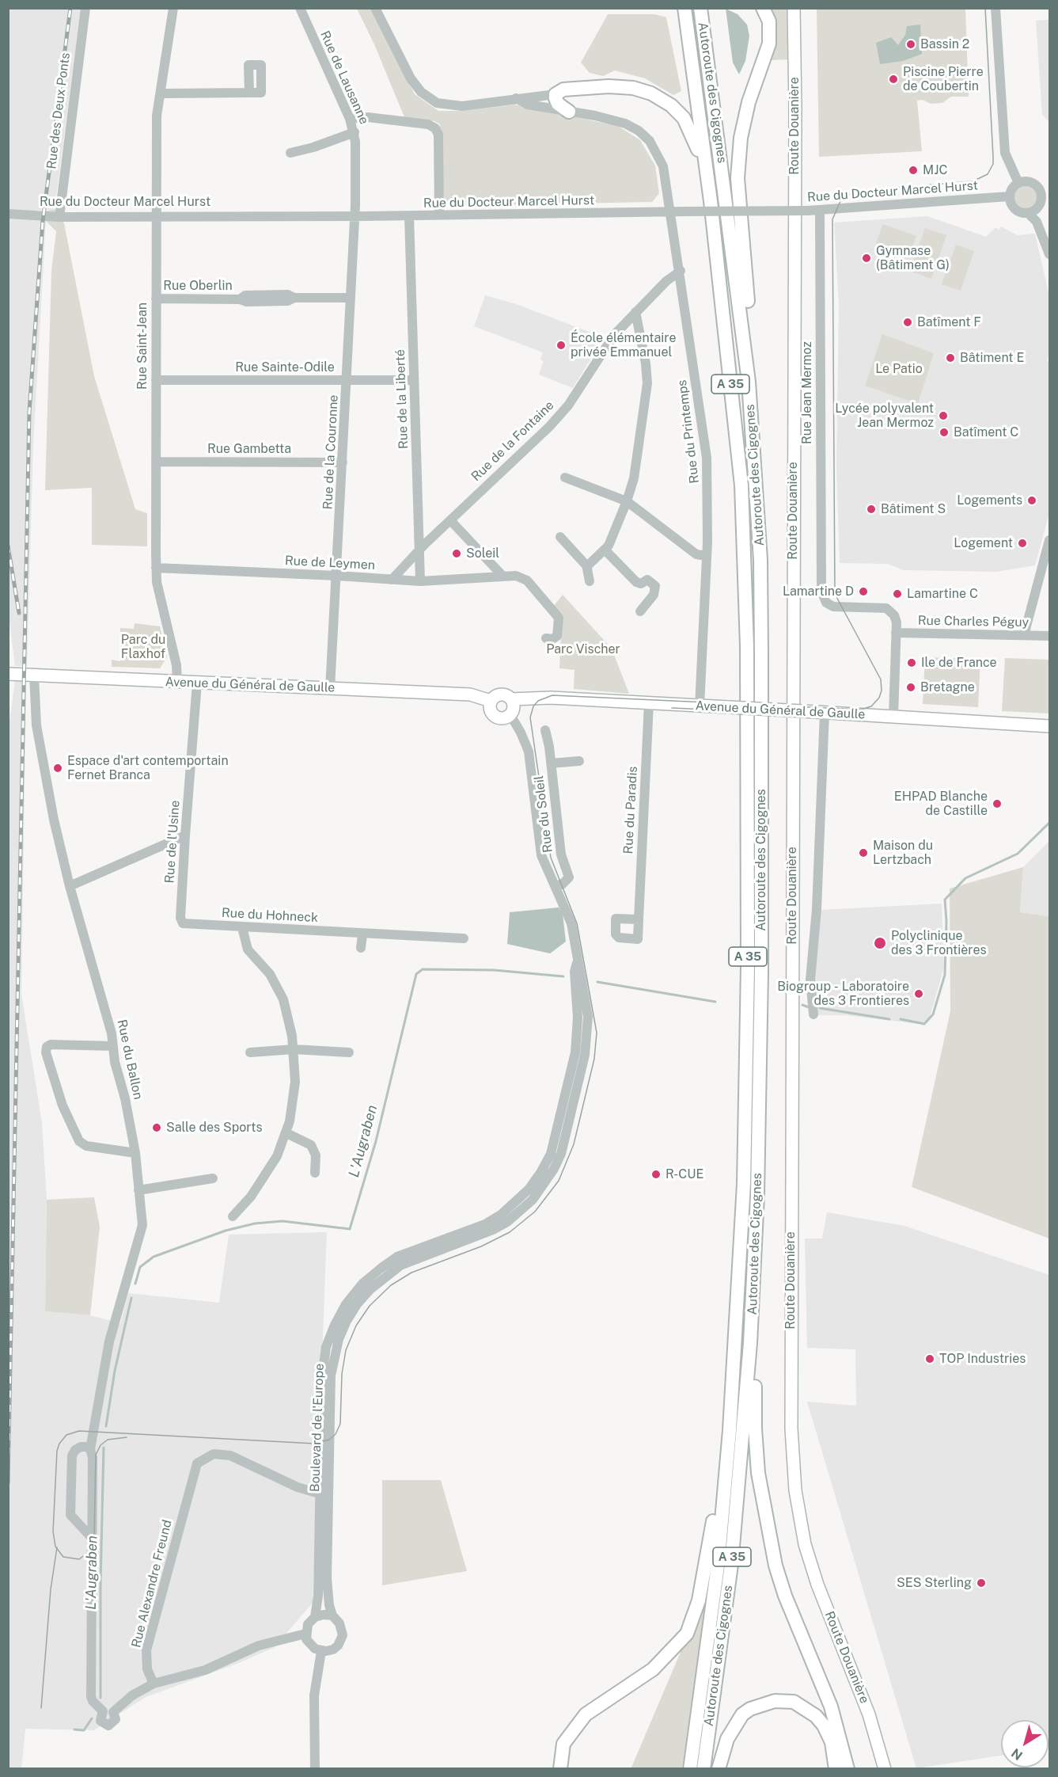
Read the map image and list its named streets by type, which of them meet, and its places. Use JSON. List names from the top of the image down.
{
  "streets": {
    "highway": ["Autoroute des Cigognes", "A 35"],
    "main road": ["Route Douanière", "Avenue du Général de Gaulle"],
    "street": [
      "Rue de Lausanne",
      "Rue des Deux Ponts",
      "Rue du Docteur Marcel Hurst",
      "Rue Oberlin",
      "Rue Saint-Jean",
      "Rue Sainte-Odile",
      "Rue Jean Mermoz",
      "Rue de la Liberté",
      "Rue du Printemps",
      "Rue de la Fontaine",
      "Rue Gambetta",
      "Rue de la Couronne",
      "Rue de Leymen",
      "Rue Charles Péguy",
      "Rue du Paradis",
      "Rue du Soleil",
      "Rue de l'Usine",
      "Rue du Hohneck",
      "Rue du Ballon",
      "Boulevard de l'Europe",
      "Rue Alexandre Freund"
    ]
  },
  "crossings": [
    ["Rue de Lausanne", "Rue du Docteur Marcel Hurst"],
    ["Rue de Lausanne", "Rue de la Couronne"],
    ["Rue des Deux Ponts", "Rue du Docteur Marcel Hurst"],
    ["Rue du Docteur Marcel Hurst", "Rue Saint-Jean"],
    ["Rue du Docteur Marcel Hurst", "Rue Jean Mermoz"],
    ["Rue du Docteur Marcel Hurst", "Rue de la Liberté"],
    ["Rue du Docteur Marcel Hurst", "Rue du Printemps"],
    ["Rue du Docteur Marcel Hurst", "Rue de la Couronne"],
    ["Rue Oberlin", "Rue Saint-Jean"],
    ["Rue Oberlin", "Rue de la Couronne"],
    ["Rue Saint-Jean", "Rue Sainte-Odile"],
    ["Rue Saint-Jean", "Rue Gambetta"],
    ["Rue Saint-Jean", "Rue de Leymen"],
    ["Rue Saint-Jean", "Avenue du Général de Gaulle"],
    ["Rue Sainte-Odile", "Rue de la Liberté"],
    ["Rue Sainte-Odile", "Rue de la Couronne"],
    ["Rue Jean Mermoz", "Rue Charles Péguy"],
    ["Rue de la Liberté", "Rue de la Fontaine"],
    ["Rue de la Liberté", "Rue de Leymen"],
    ["Rue du Printemps", "Rue de la Fontaine"],
    ["Rue du Printemps", "Avenue du Général de Gaulle"],
    ["Rue de la Fontaine", "Rue de Leymen"],
    ["Rue Gambetta", "Rue de la Couronne"],
    ["Rue de la Couronne", "Rue de Leymen"],
    ["Rue de la Couronne", "Avenue du Général de Gaulle"],
    ["Avenue du Général de Gaulle", "Rue du Paradis"],
    ["Avenue du Général de Gaulle", "Rue de l'Usine"],
    ["Avenue du Général de Gaulle", "Rue du Ballon"],
    ["Avenue du Général de Gaulle", "Boulevard de l'Europe"],
    ["Rue du Soleil", "Boulevard de l'Europe"],
    ["Rue de l'Usine", "Rue du Hohneck"],
    ["Boulevard de l'Europe", "Rue Alexandre Freund"]
  ],
  "water": ["L'Augraben"],
  "parks": ["Le Patio", "Parc du Flaxhof", "Parc Vischer"],
  "places": [
    "Bassin 2",
    "Piscine Pierre de Coubertin",
    "MJC",
    "Gymnase (Bâtiment G)",
    "Batîment F",
    "École élémentaire privée Emmanuel",
    "Bâtiment E",
    "Lycée polyvalent Jean Mermoz",
    "Batîment C",
    "Logements",
    "Bâtiment S",
    "Logement",
    "Soleil",
    "Lamartine D",
    "Lamartine C",
    "Ile de France",
    "Bretagne",
    "Espace d'art contemportain Fernet Branca",
    "EHPAD Blanche de Castille",
    "Maison du Lertzbach",
    "Polyclinique des 3 Frontières",
    "Biogroup - Laboratoire des 3 Frontieres",
    "Salle des Sports",
    "R-CUE",
    "TOP Industries",
    "SES Sterling"
  ],
  "north": "bottom left"
}
